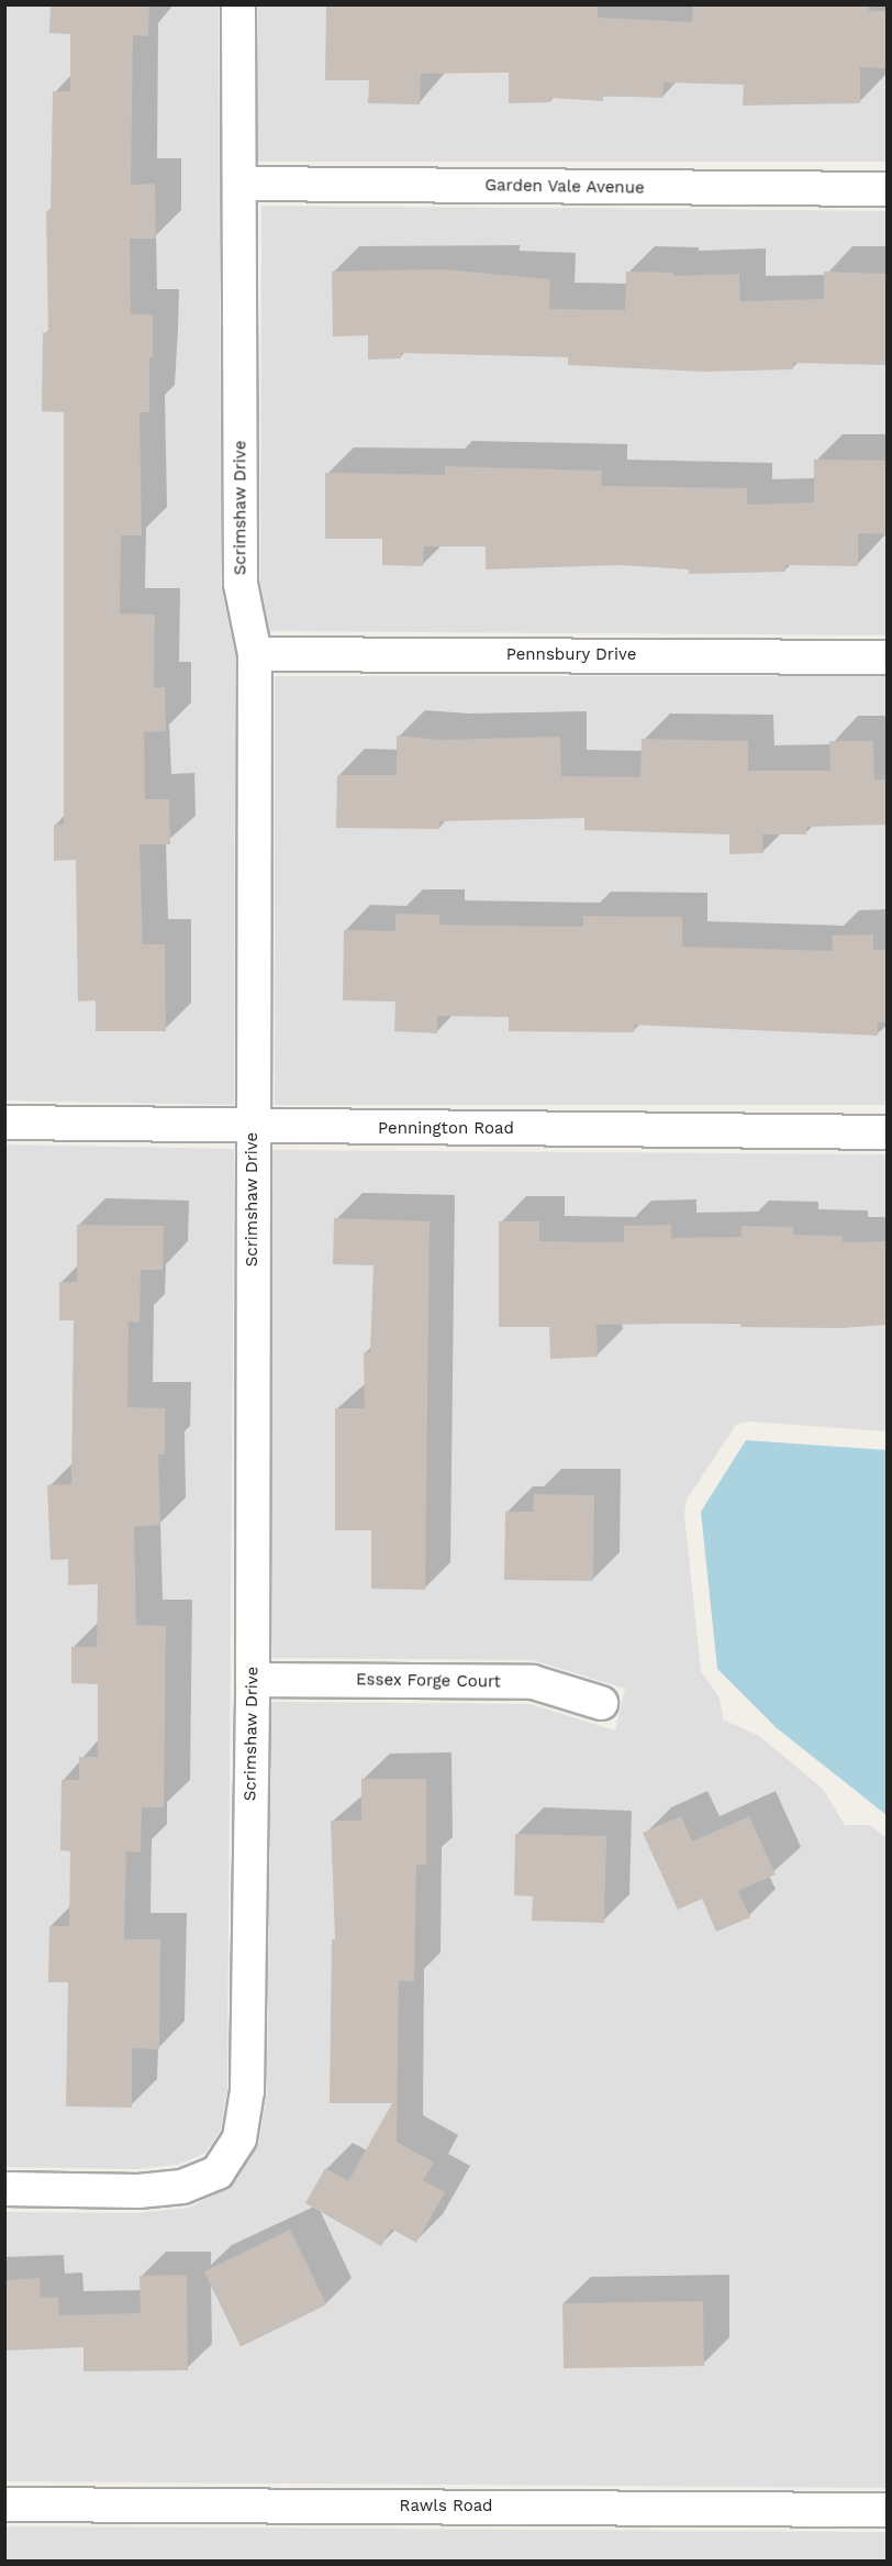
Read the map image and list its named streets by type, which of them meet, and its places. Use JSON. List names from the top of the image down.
{
  "streets": {
    "street": [
      "Garden Vale Avenue",
      "Scrimshaw Drive",
      "Pennsbury Drive",
      "Pennington Road",
      "Essex Forge Court",
      "Rawls Road"
    ]
  },
  "crossings": [
    ["Garden Vale Avenue", "Scrimshaw Drive"],
    ["Scrimshaw Drive", "Pennsbury Drive"],
    ["Scrimshaw Drive", "Pennington Road"],
    ["Scrimshaw Drive", "Essex Forge Court"]
  ]
}
